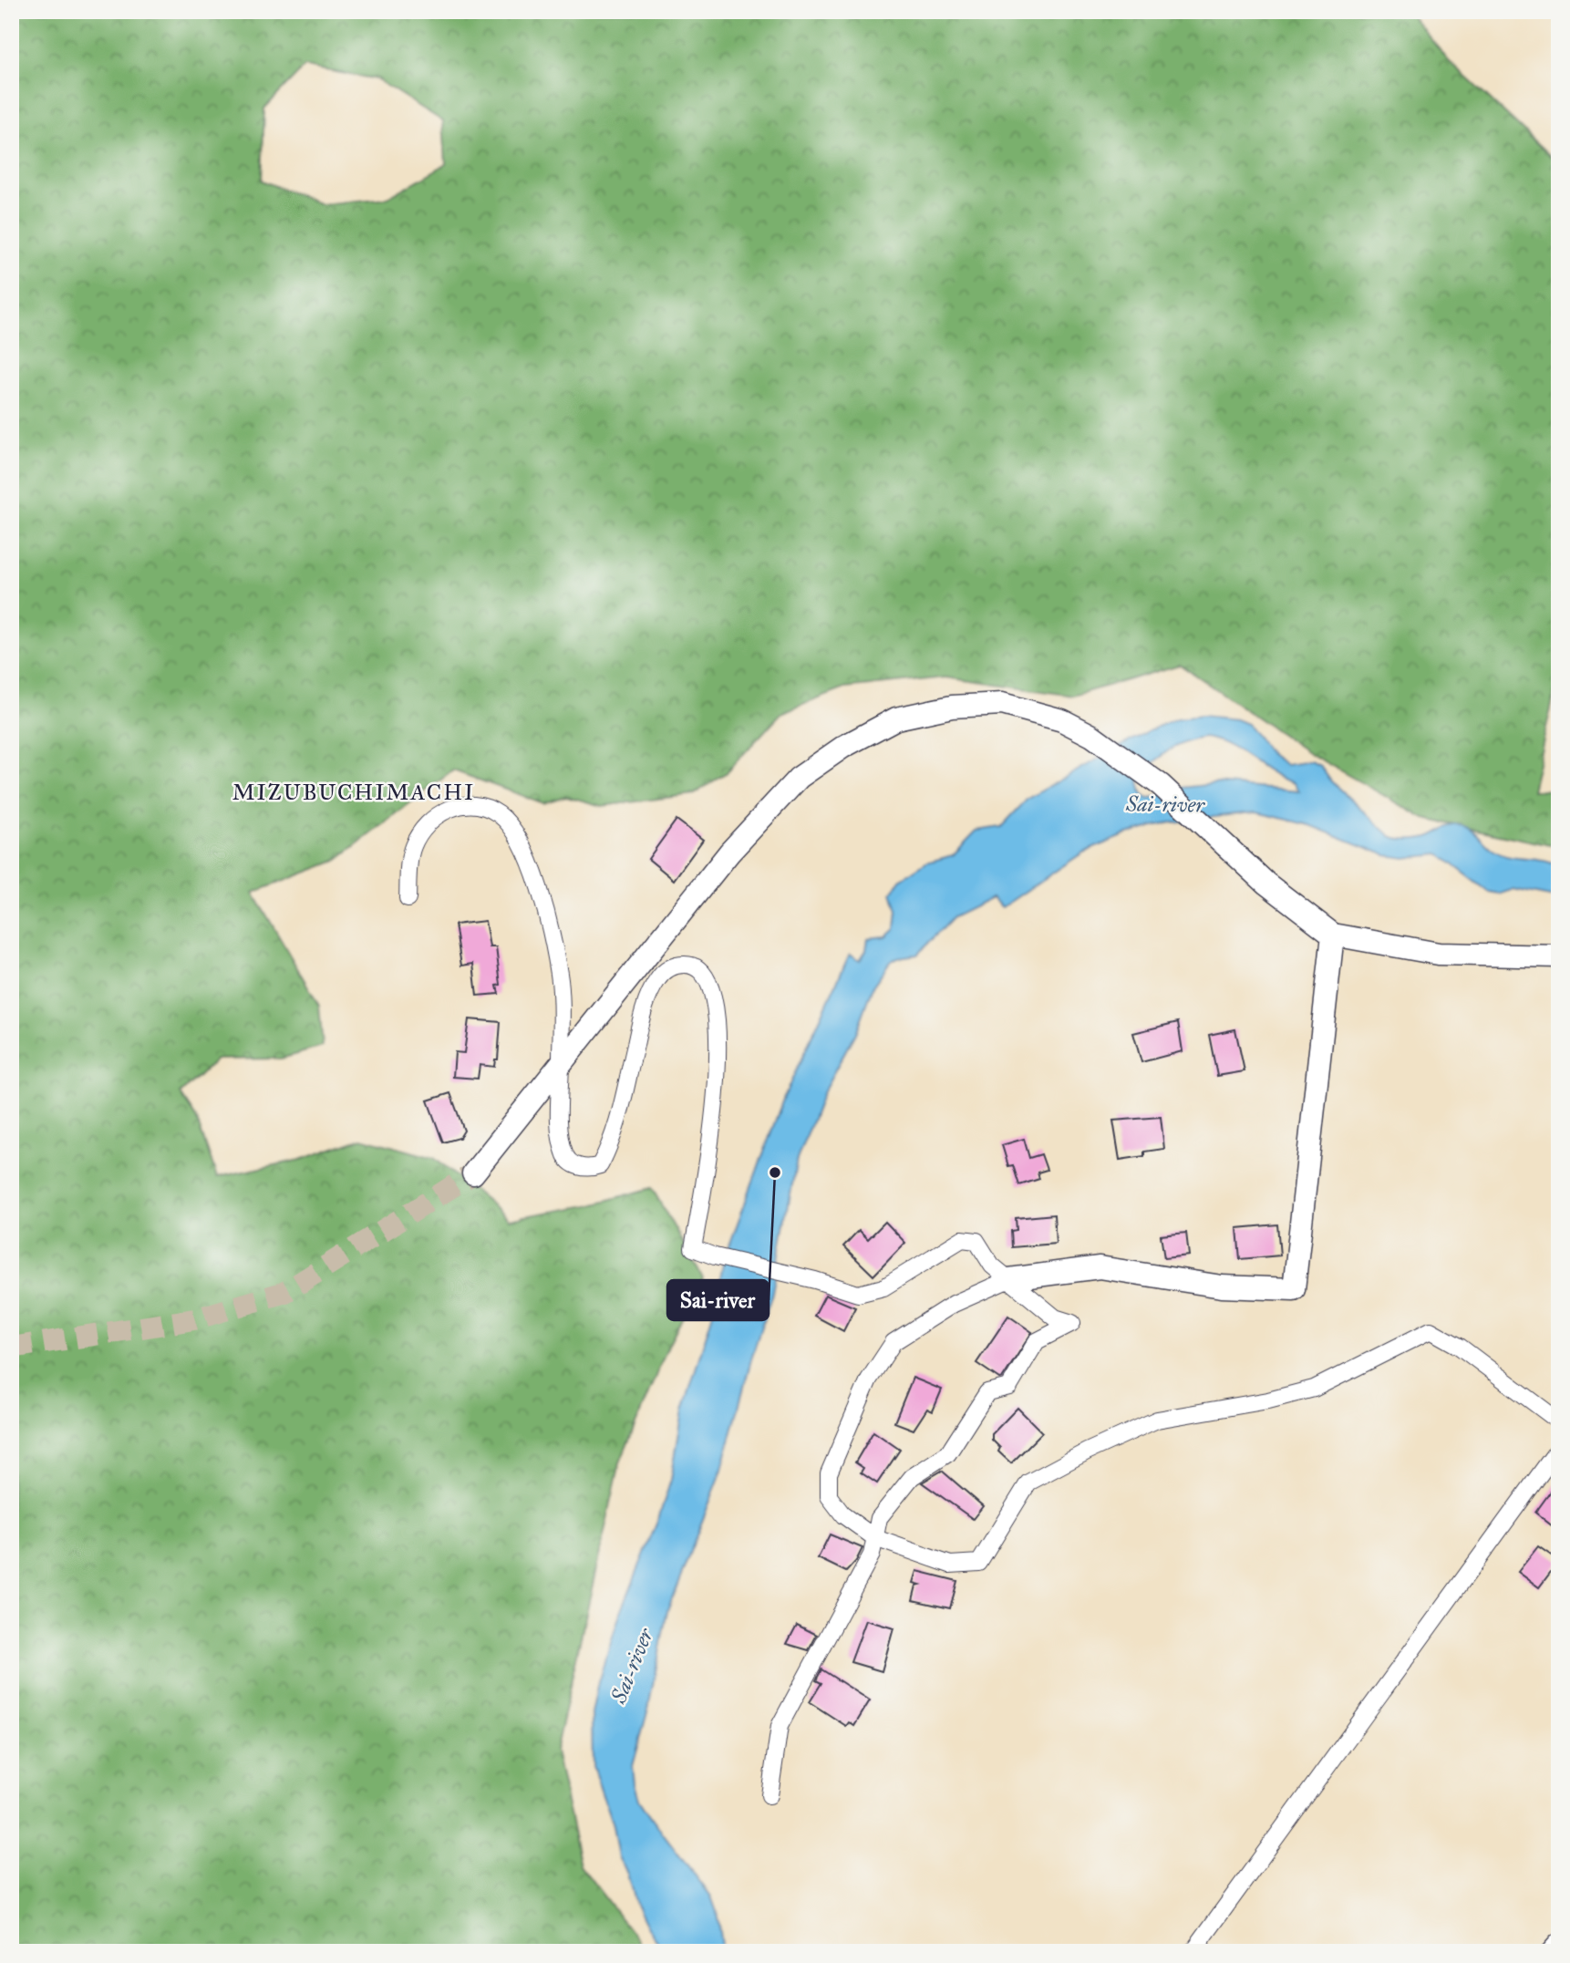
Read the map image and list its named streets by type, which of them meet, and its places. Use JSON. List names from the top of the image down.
{
  "districts": ["MIZUBUCHIMACHI"],
  "water": ["Sai-river"],
  "places": ["Sai-river"]
}
